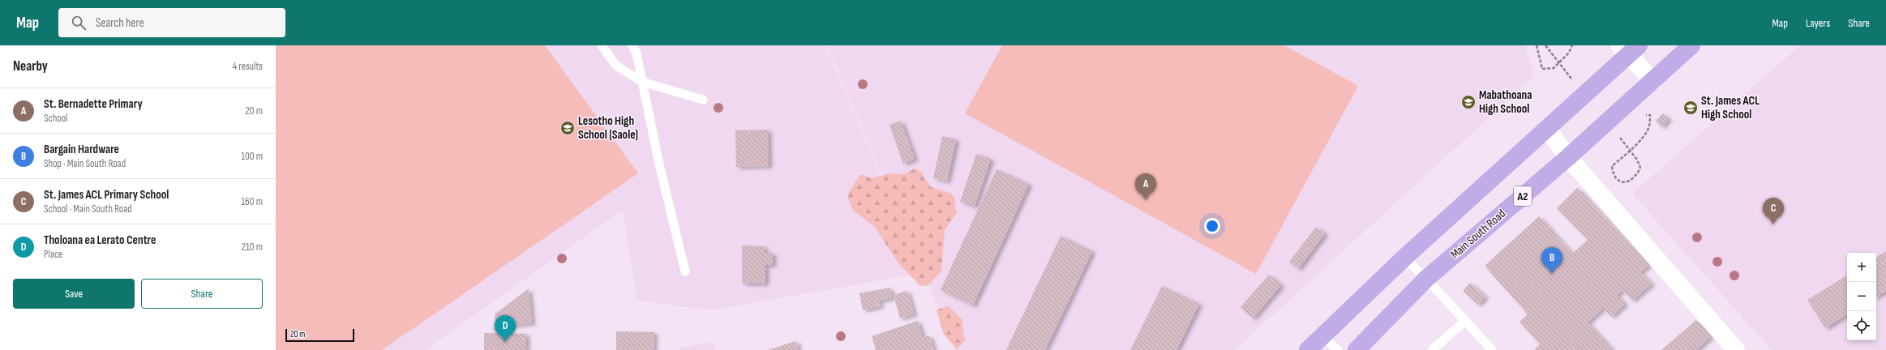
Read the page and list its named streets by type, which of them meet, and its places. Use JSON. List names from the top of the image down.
{
  "streets": {
    "main road": ["A2", "Main South Road"]
  },
  "places": {
    "school or university": ["Mabathoana High School", "St. James ACL High School", "Lesotho High School (Saole)"]
  },
  "scale_bar": "20 m",
  "page": {
    "header": "Map",
    "search": "Search here",
    "nav": ["Map", "Layers", "Share"],
    "heading": ["Nearby", "4 results"],
    "list": [
      {
        "mark": "A",
        "name": "St. Bernadette Primary",
        "note": "School",
        "value": "20 m"
      },
      {
        "mark": "B",
        "name": "Bargain Hardware",
        "note": "Shop · Main South Road",
        "value": "100 m"
      },
      {
        "mark": "C",
        "name": "St. James ACL Primary School",
        "note": "School · Main South Road",
        "value": "160 m"
      },
      {
        "mark": "D",
        "name": "Tholoana ea Lerato Centre",
        "note": "Place",
        "value": "210 m"
      }
    ],
    "pins": [
      "A",
      "C",
      "B",
      "D"
    ],
    "map_buttons": ["+", "−"],
    "buttons": ["Save", "Share"],
    "scale": "20 m"
  }
}
